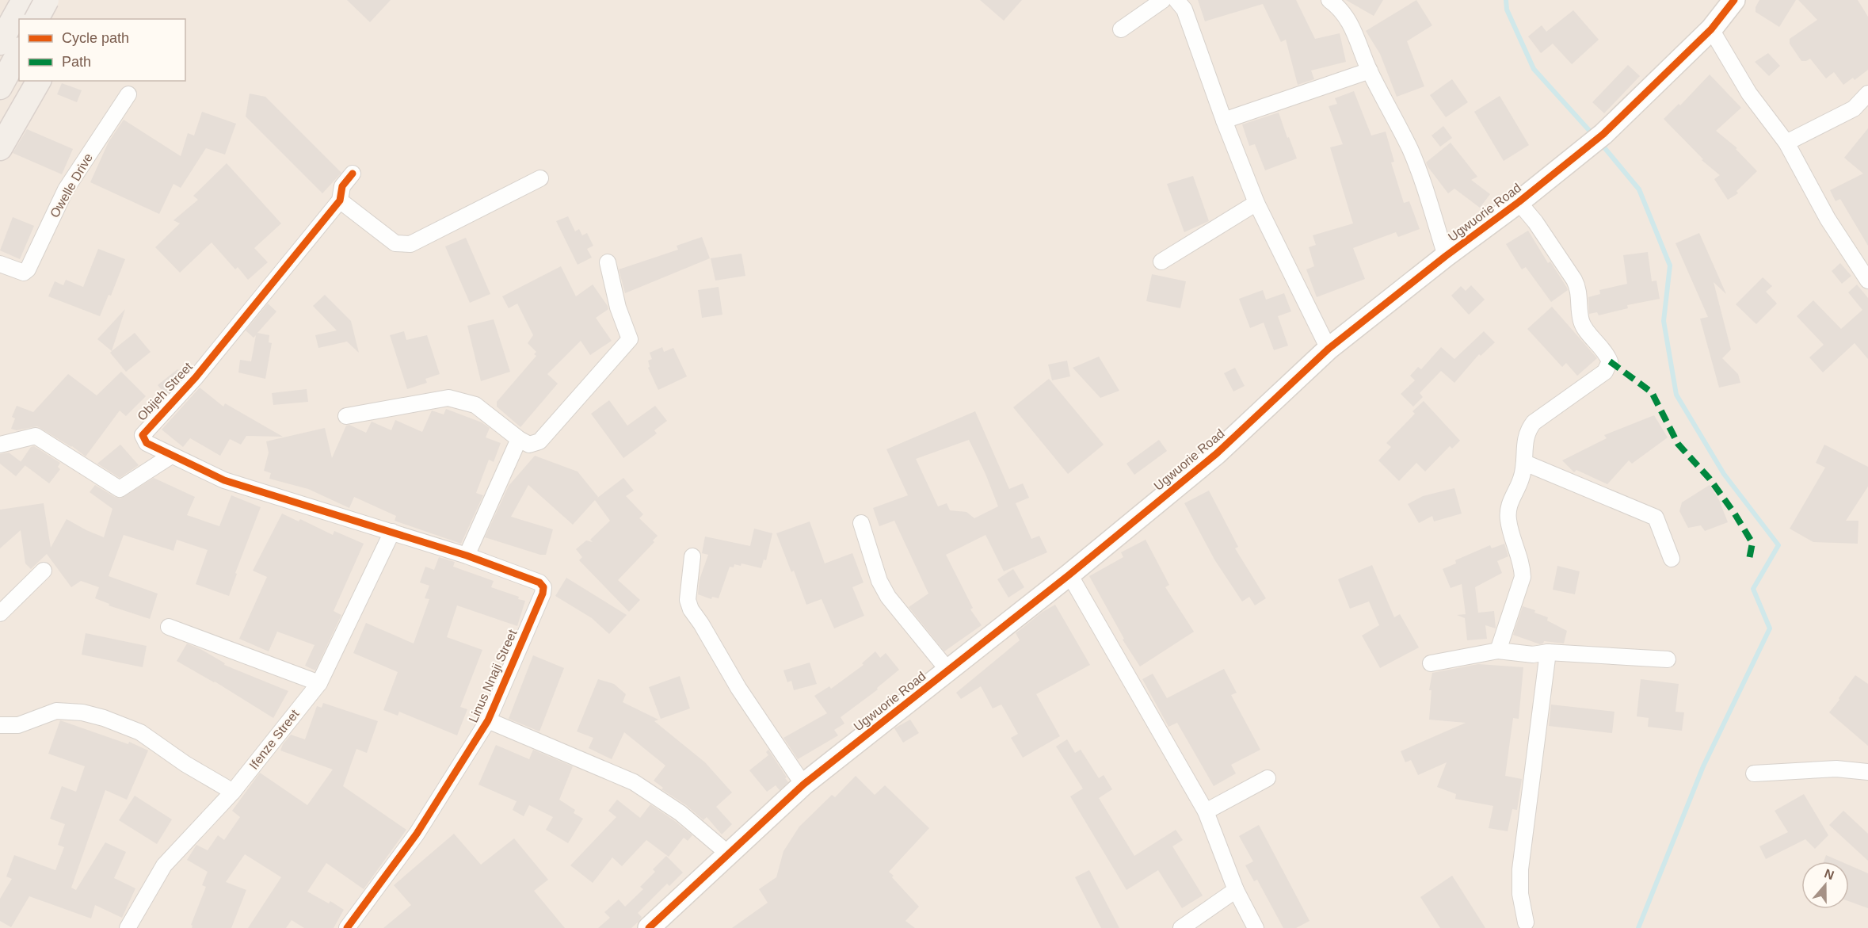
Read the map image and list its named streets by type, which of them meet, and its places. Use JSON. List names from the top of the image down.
{
  "streets": {
    "street": [
      "Owelle Drive",
      "Ugwuorie Road",
      "Obijeh Street",
      "Linus Nnaji Street",
      "Ifenze Street"
    ]
  },
  "crossings": [
    ["Obijeh Street", "Linus Nnaji Street"],
    ["Obijeh Street", "Ifenze Street"],
    ["Linus Nnaji Street", "Ifenze Street"]
  ],
  "legend": ["Cycle path", "Path"],
  "north": "top"
}
